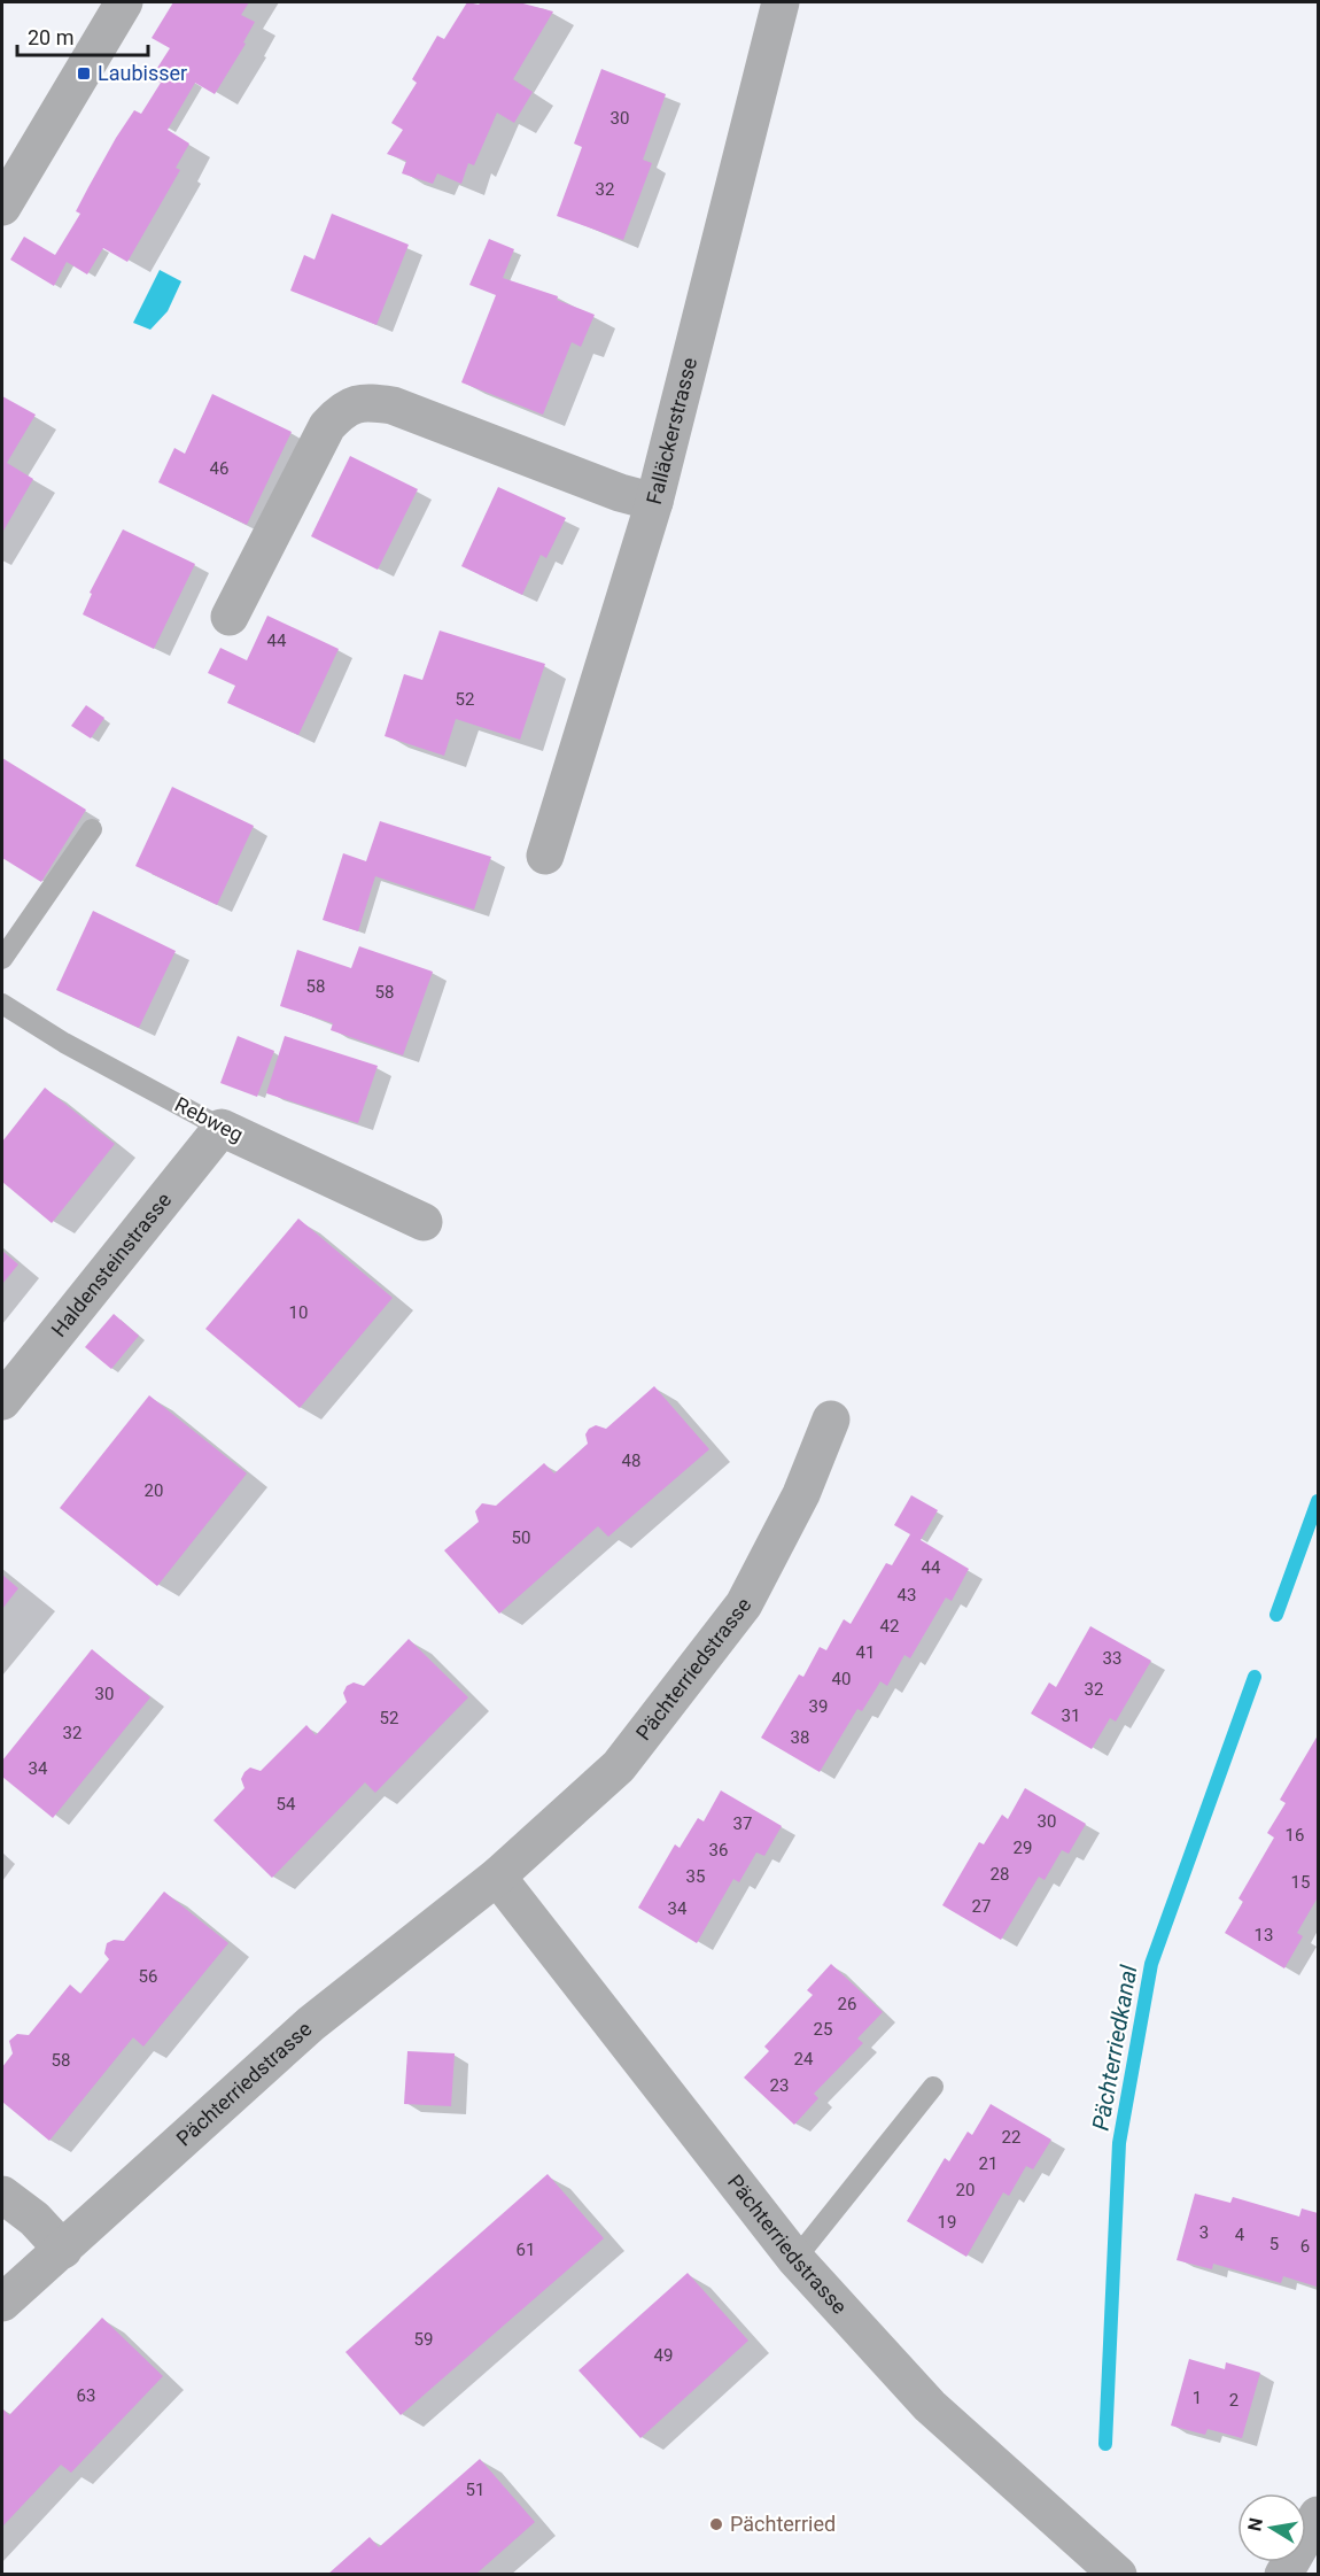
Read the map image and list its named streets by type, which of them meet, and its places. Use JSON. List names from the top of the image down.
{
  "streets": {
    "street": [
      "Falläckerstrasse",
      "Rebweg",
      "Haldensteinstrasse",
      "Pächterriedstrasse"
    ]
  },
  "crossings": [
    ["Rebweg", "Haldensteinstrasse"]
  ],
  "water": ["Pächterriedkanal"],
  "places": {
    "transit": ["Laubisser"],
    "other": ["Pächterried"]
  },
  "house_numbers": [
    "30",
    "32",
    "46",
    "44",
    "52",
    "58",
    "58",
    "10",
    "48",
    "20",
    "50",
    "44",
    "43",
    "42",
    "41",
    "33",
    "40",
    "32",
    "30",
    "39",
    "31",
    "52",
    "32",
    "38",
    "34",
    "54",
    "30",
    "37",
    "16",
    "29",
    "36",
    "28",
    "35",
    "15",
    "27",
    "34",
    "13",
    "56",
    "26",
    "25",
    "24",
    "58",
    "23",
    "22",
    "21",
    "20",
    "19",
    "3",
    "4",
    "5",
    "6",
    "61",
    "59",
    "49",
    "63",
    "1",
    "2",
    "51"
  ],
  "scale_bar": "20 m",
  "north": "left"
}
